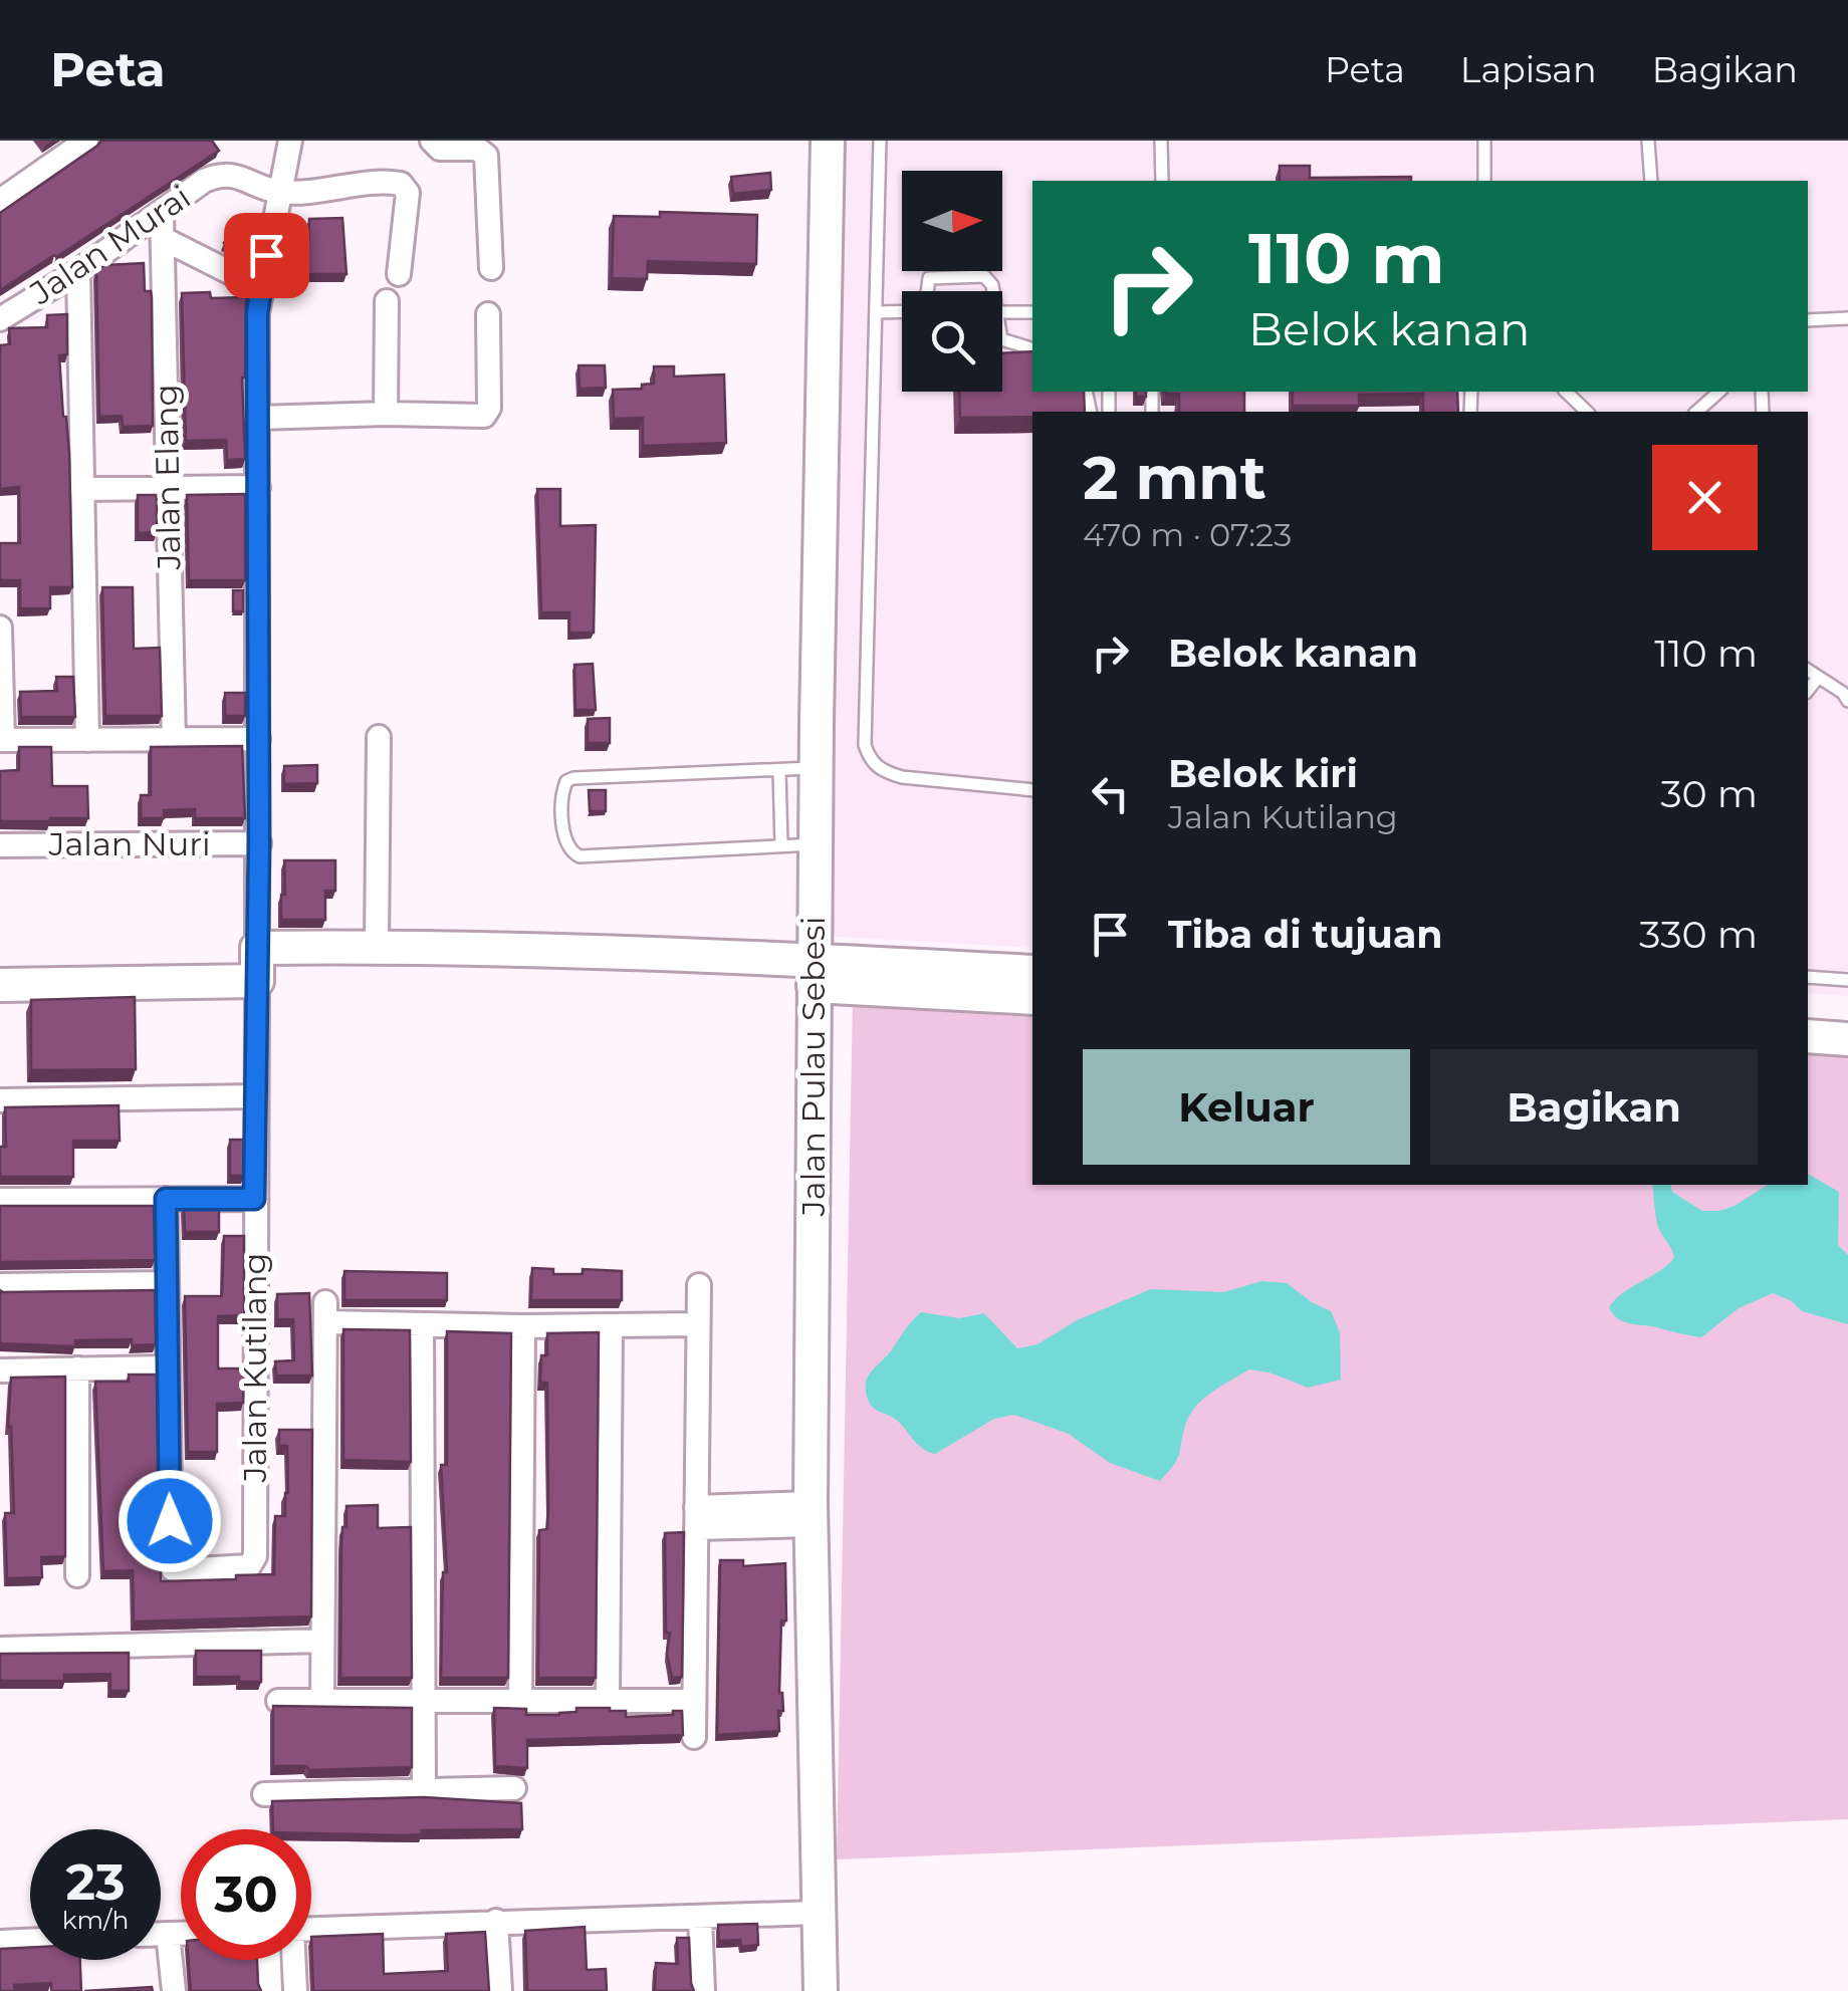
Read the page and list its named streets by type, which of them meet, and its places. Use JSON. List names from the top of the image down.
{
  "streets": {
    "street": [
      "Jalan Murai",
      "Jalan Elang",
      "Jalan Nuri",
      "Jalan Pulau Sebesi",
      "Jalan Kutilang"
    ]
  },
  "crossings": [
    ["Jalan Murai", "Jalan Elang"],
    ["Jalan Murai", "Jalan Kutilang"],
    ["Jalan Nuri", "Jalan Kutilang"]
  ],
  "north": "right",
  "page": {
    "header": "Peta",
    "nav": ["Peta", "Lapisan", "Bagikan"],
    "turn": ["110 m", "Belok kanan"],
    "heading": ["2 mnt", "470 m · 07:23"],
    "list": [
      {
        "name": "Belok kanan",
        "value": "110 m"
      },
      {
        "name": "Belok kiri",
        "note": "Jalan Kutilang",
        "value": "30 m"
      },
      {
        "name": "Tiba di tujuan",
        "value": "330 m"
      }
    ],
    "buttons": ["Keluar", "Bagikan"],
    "speed": "23 km/h",
    "limit": "30"
  }
}
